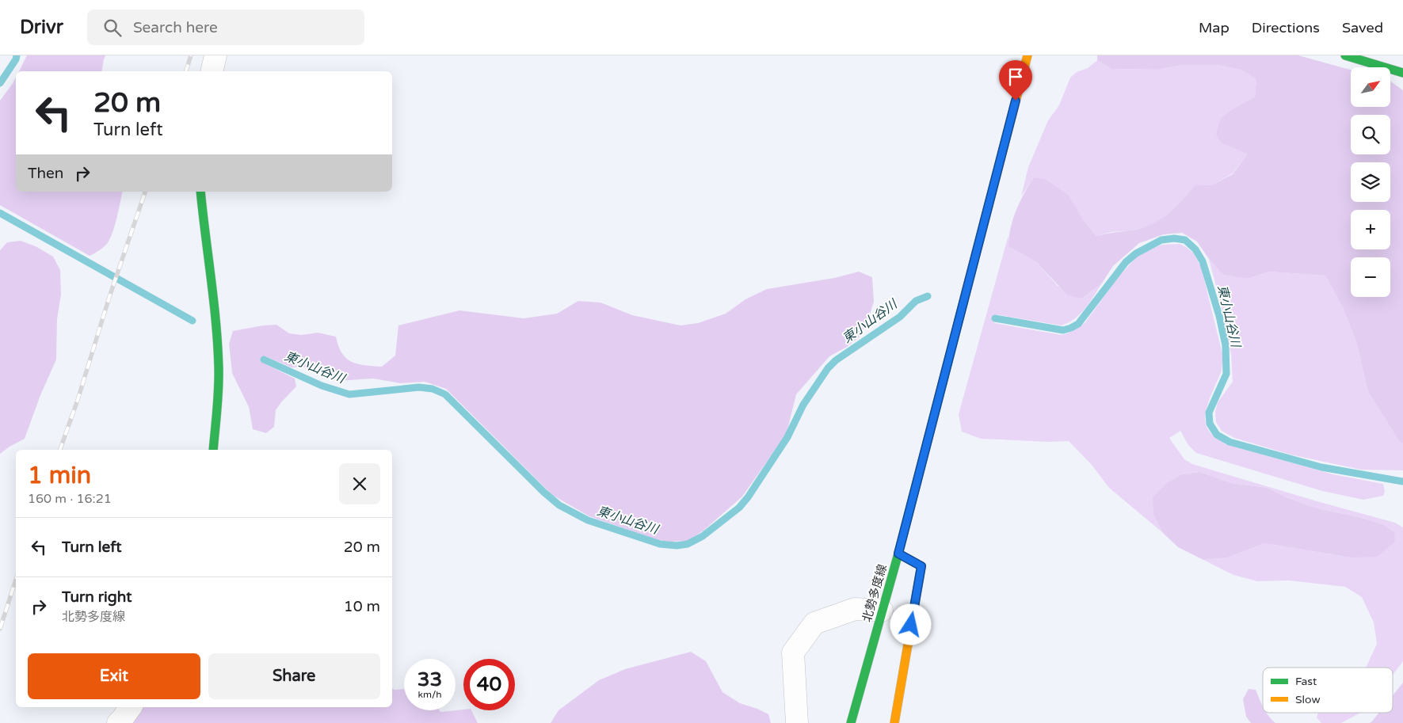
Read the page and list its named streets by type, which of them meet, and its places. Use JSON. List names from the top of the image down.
{
  "streets": {
    "main road": ["北勢多度線"]
  },
  "water": ["東小山谷川"],
  "legend": ["Fast", "Slow"],
  "north": "top right",
  "page": {
    "header": "Drivr",
    "search": "Search here",
    "nav": ["Map", "Directions", "Saved"],
    "map_buttons": ["+", "−"],
    "turn": ["20 m", "Turn left"],
    "then": "Then",
    "heading": ["1 min", "160 m · 16:21"],
    "list": [
      {
        "name": "Turn left",
        "value": "20 m"
      },
      {
        "name": "Turn right",
        "note": "北勢多度線",
        "value": "10 m"
      }
    ],
    "buttons": ["Exit", "Share"],
    "speed": "33 km/h",
    "limit": "40"
  }
}
